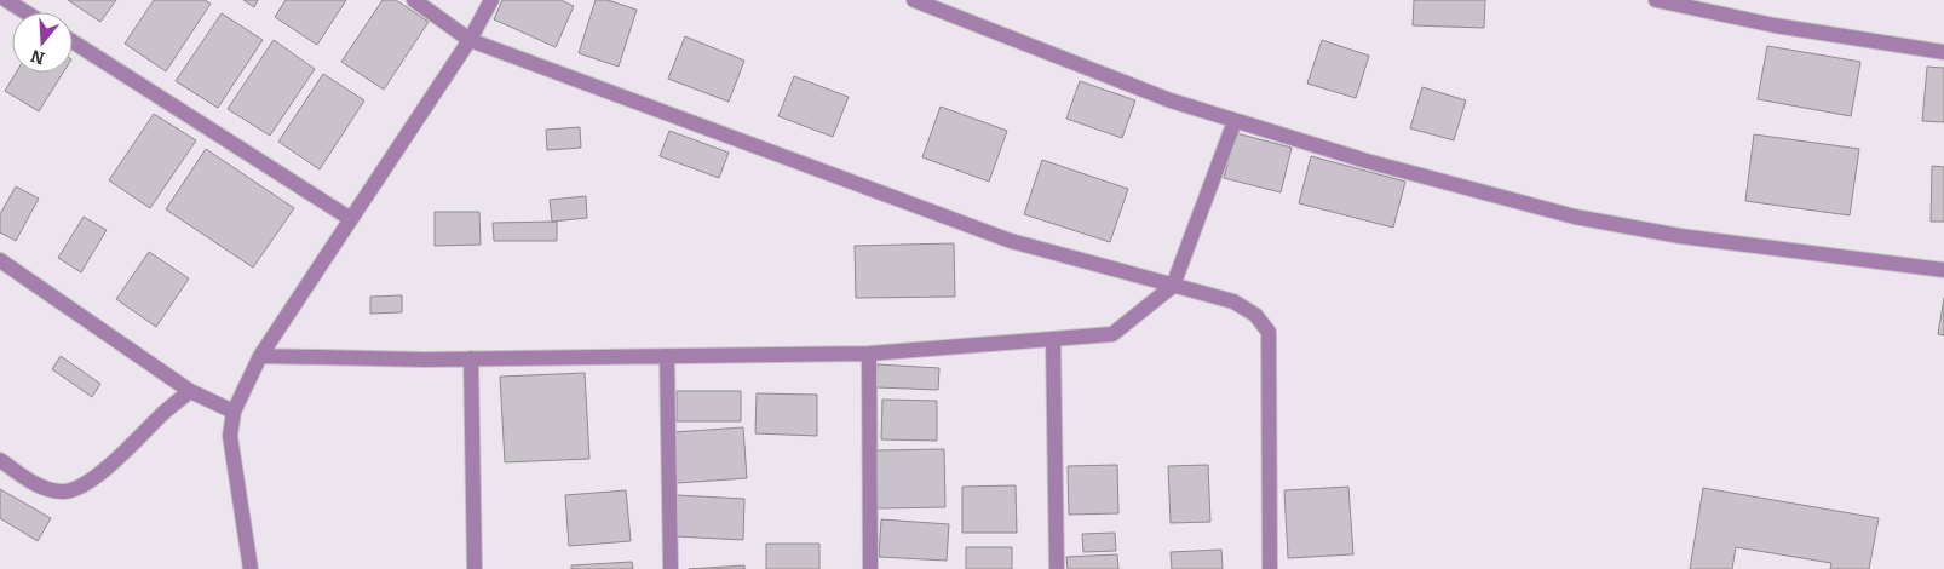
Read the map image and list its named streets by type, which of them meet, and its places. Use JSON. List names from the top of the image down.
{
  "north": "bottom"
}
